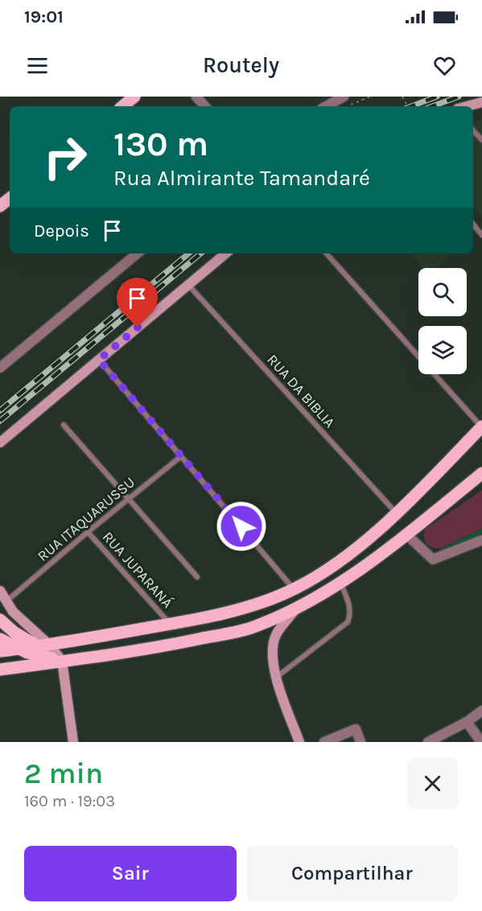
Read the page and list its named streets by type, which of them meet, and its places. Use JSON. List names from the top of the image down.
{
  "streets": {
    "lane": ["RUA DA BIBLIA", "RUA ITAQUARUSSU", "RUA JUPARANÁ"]
  },
  "crossings": [
    ["RUA ITAQUARUSSU", "RUA JUPARANÁ"]
  ],
  "page": {
    "status": "19:01",
    "header": "Routely",
    "turn": ["130 m", "Rua Almirante Tamandaré"],
    "then": "Depois",
    "heading": ["2 min", "160 m · 19:03"],
    "buttons": ["Sair", "Compartilhar"]
  }
}
